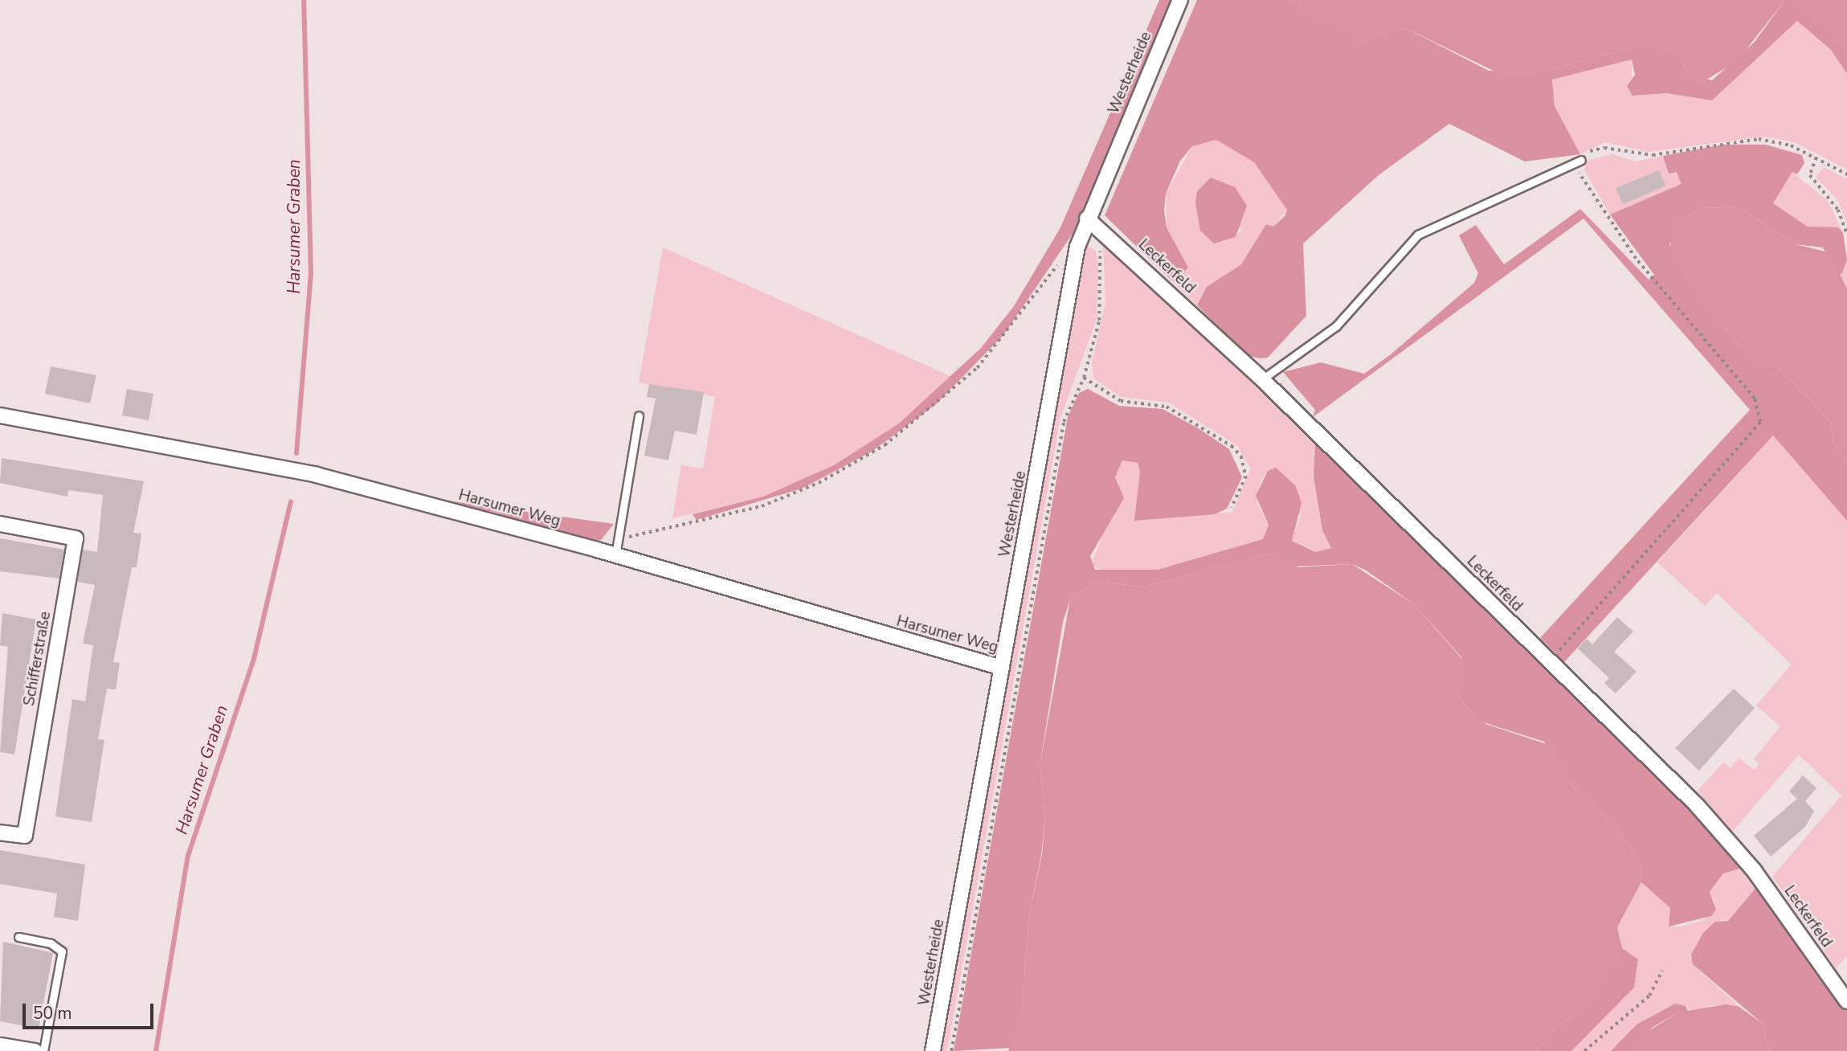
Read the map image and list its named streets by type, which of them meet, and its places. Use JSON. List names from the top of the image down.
{
  "streets": {
    "street": [
      "Westerheide",
      "Leckerfeld",
      "Harsumer Weg",
      "Schifferstraße"
    ]
  },
  "crossings": [
    ["Westerheide", "Leckerfeld"],
    ["Westerheide", "Harsumer Weg"]
  ],
  "water": ["Harsumer Graben"],
  "scale_bar": "50 m"
}
